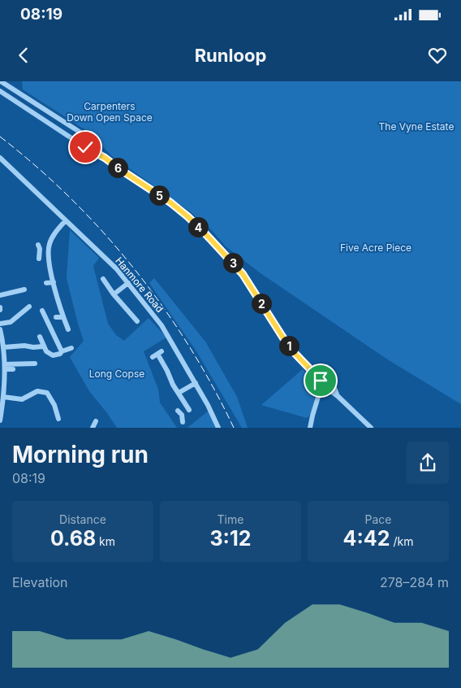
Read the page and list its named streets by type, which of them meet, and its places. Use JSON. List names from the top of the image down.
{
  "streets": {
    "street": ["Hanmore Road"]
  },
  "parks": [
    "Carpenters Down Open Space",
    "The Vyne Estate",
    "Five Acre Piece",
    "Long Copse"
  ],
  "page": {
    "status": "08:19",
    "header": "Runloop",
    "pins": [
      "6",
      "5",
      "4",
      "3",
      "2",
      "1"
    ],
    "heading": ["Morning run", "08:19"],
    "stats": [
      ["Distance", "0.68 km"],
      ["Time", "3:12"],
      ["Pace", "4:42 /km"]
    ],
    "chart": ["Elevation", "278–284 m"]
  }
}
